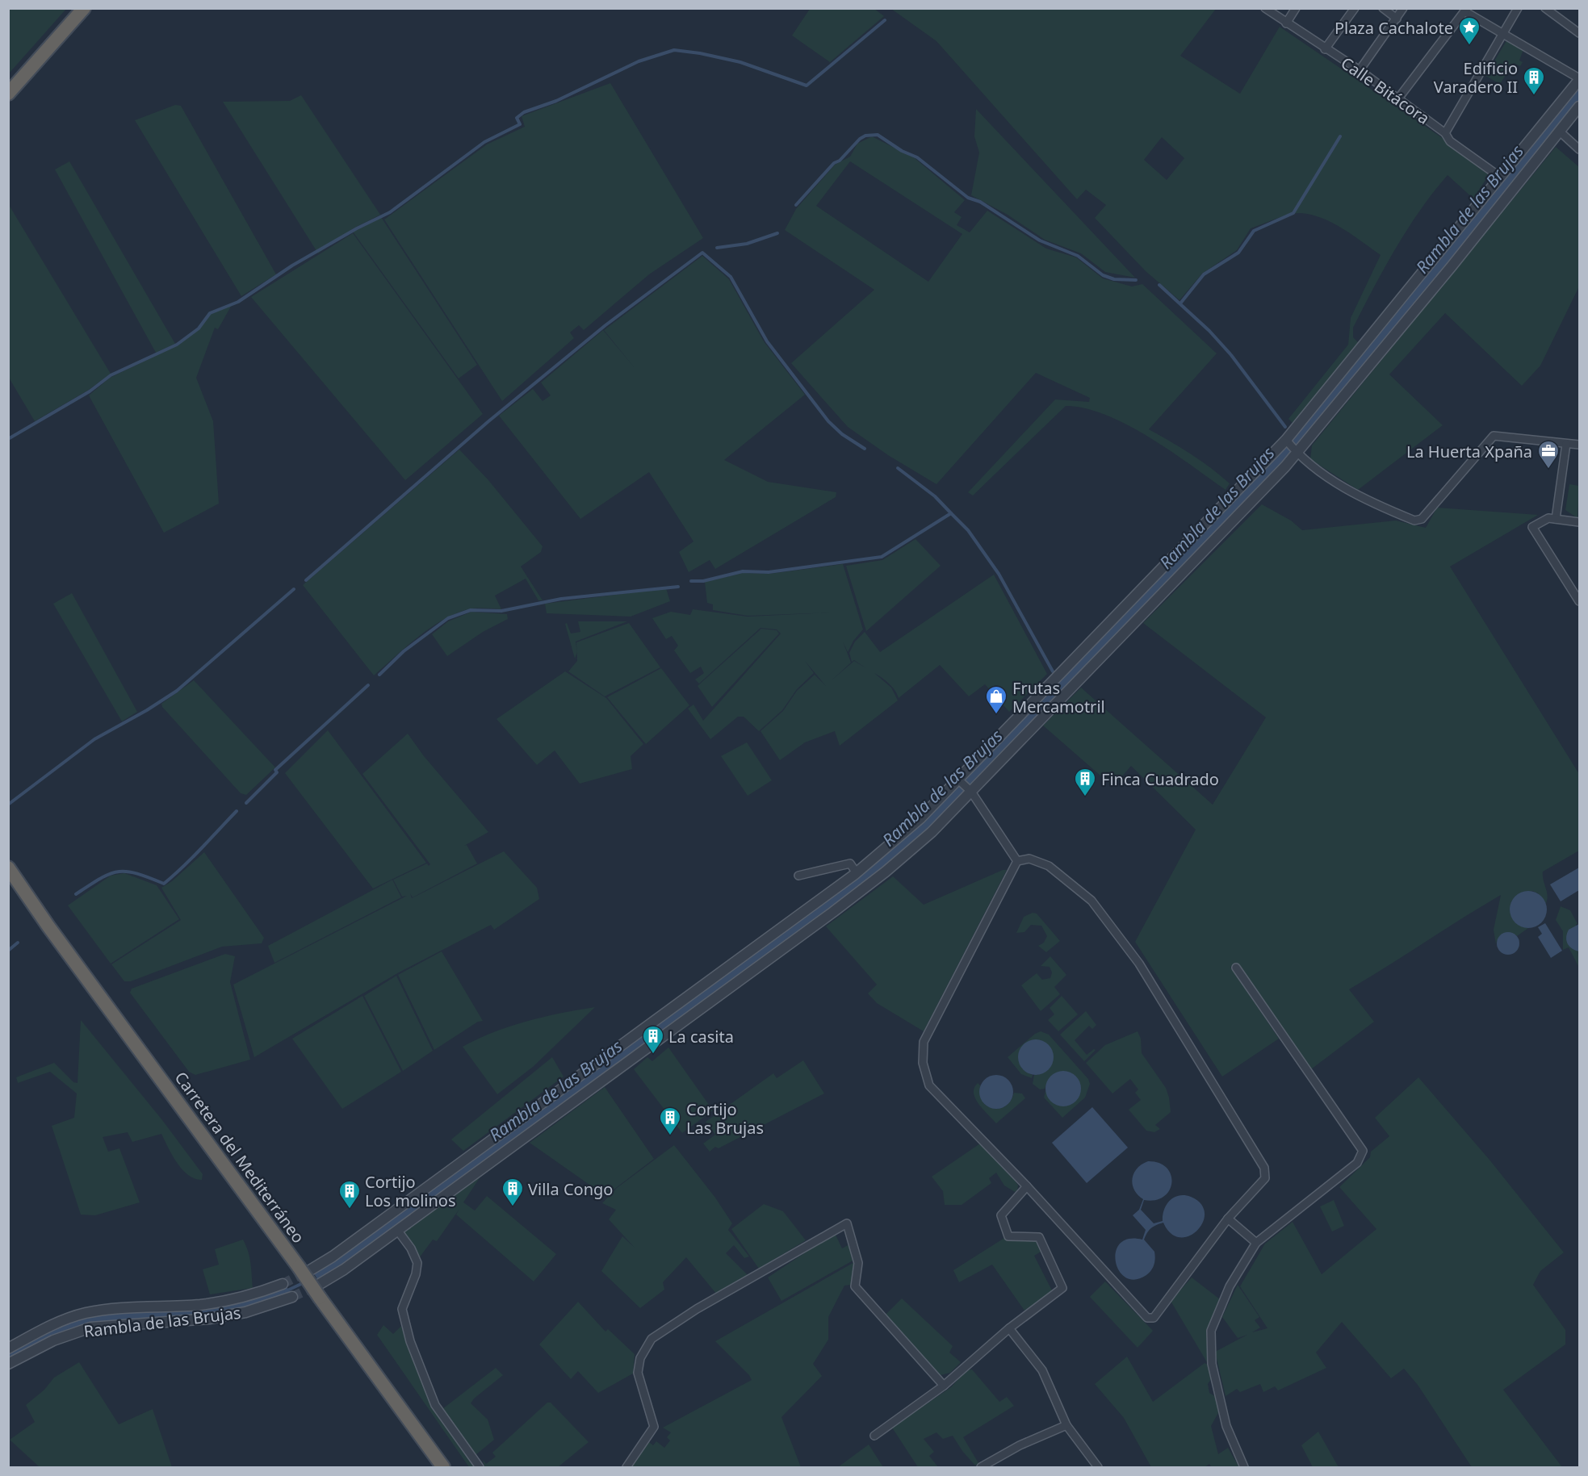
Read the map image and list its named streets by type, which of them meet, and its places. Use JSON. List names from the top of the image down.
{
  "streets": {
    "highway": ["Carretera del Mediterráneo"],
    "street": ["Calle Bitácora", "Rambla de las Brujas"]
  },
  "water": ["Rambla de las Brujas"],
  "places": {
    "place": ["Plaza Cachalote"],
    "building": [
      "Edificio Varadero II",
      "Finca Cuadrado",
      "La casita",
      "Cortijo Las Brujas",
      "Villa Congo",
      "Cortijo Los molinos"
    ],
    "office": ["La Huerta Xpaña"],
    "shop": ["Frutas Mercamotril"]
  }
}
